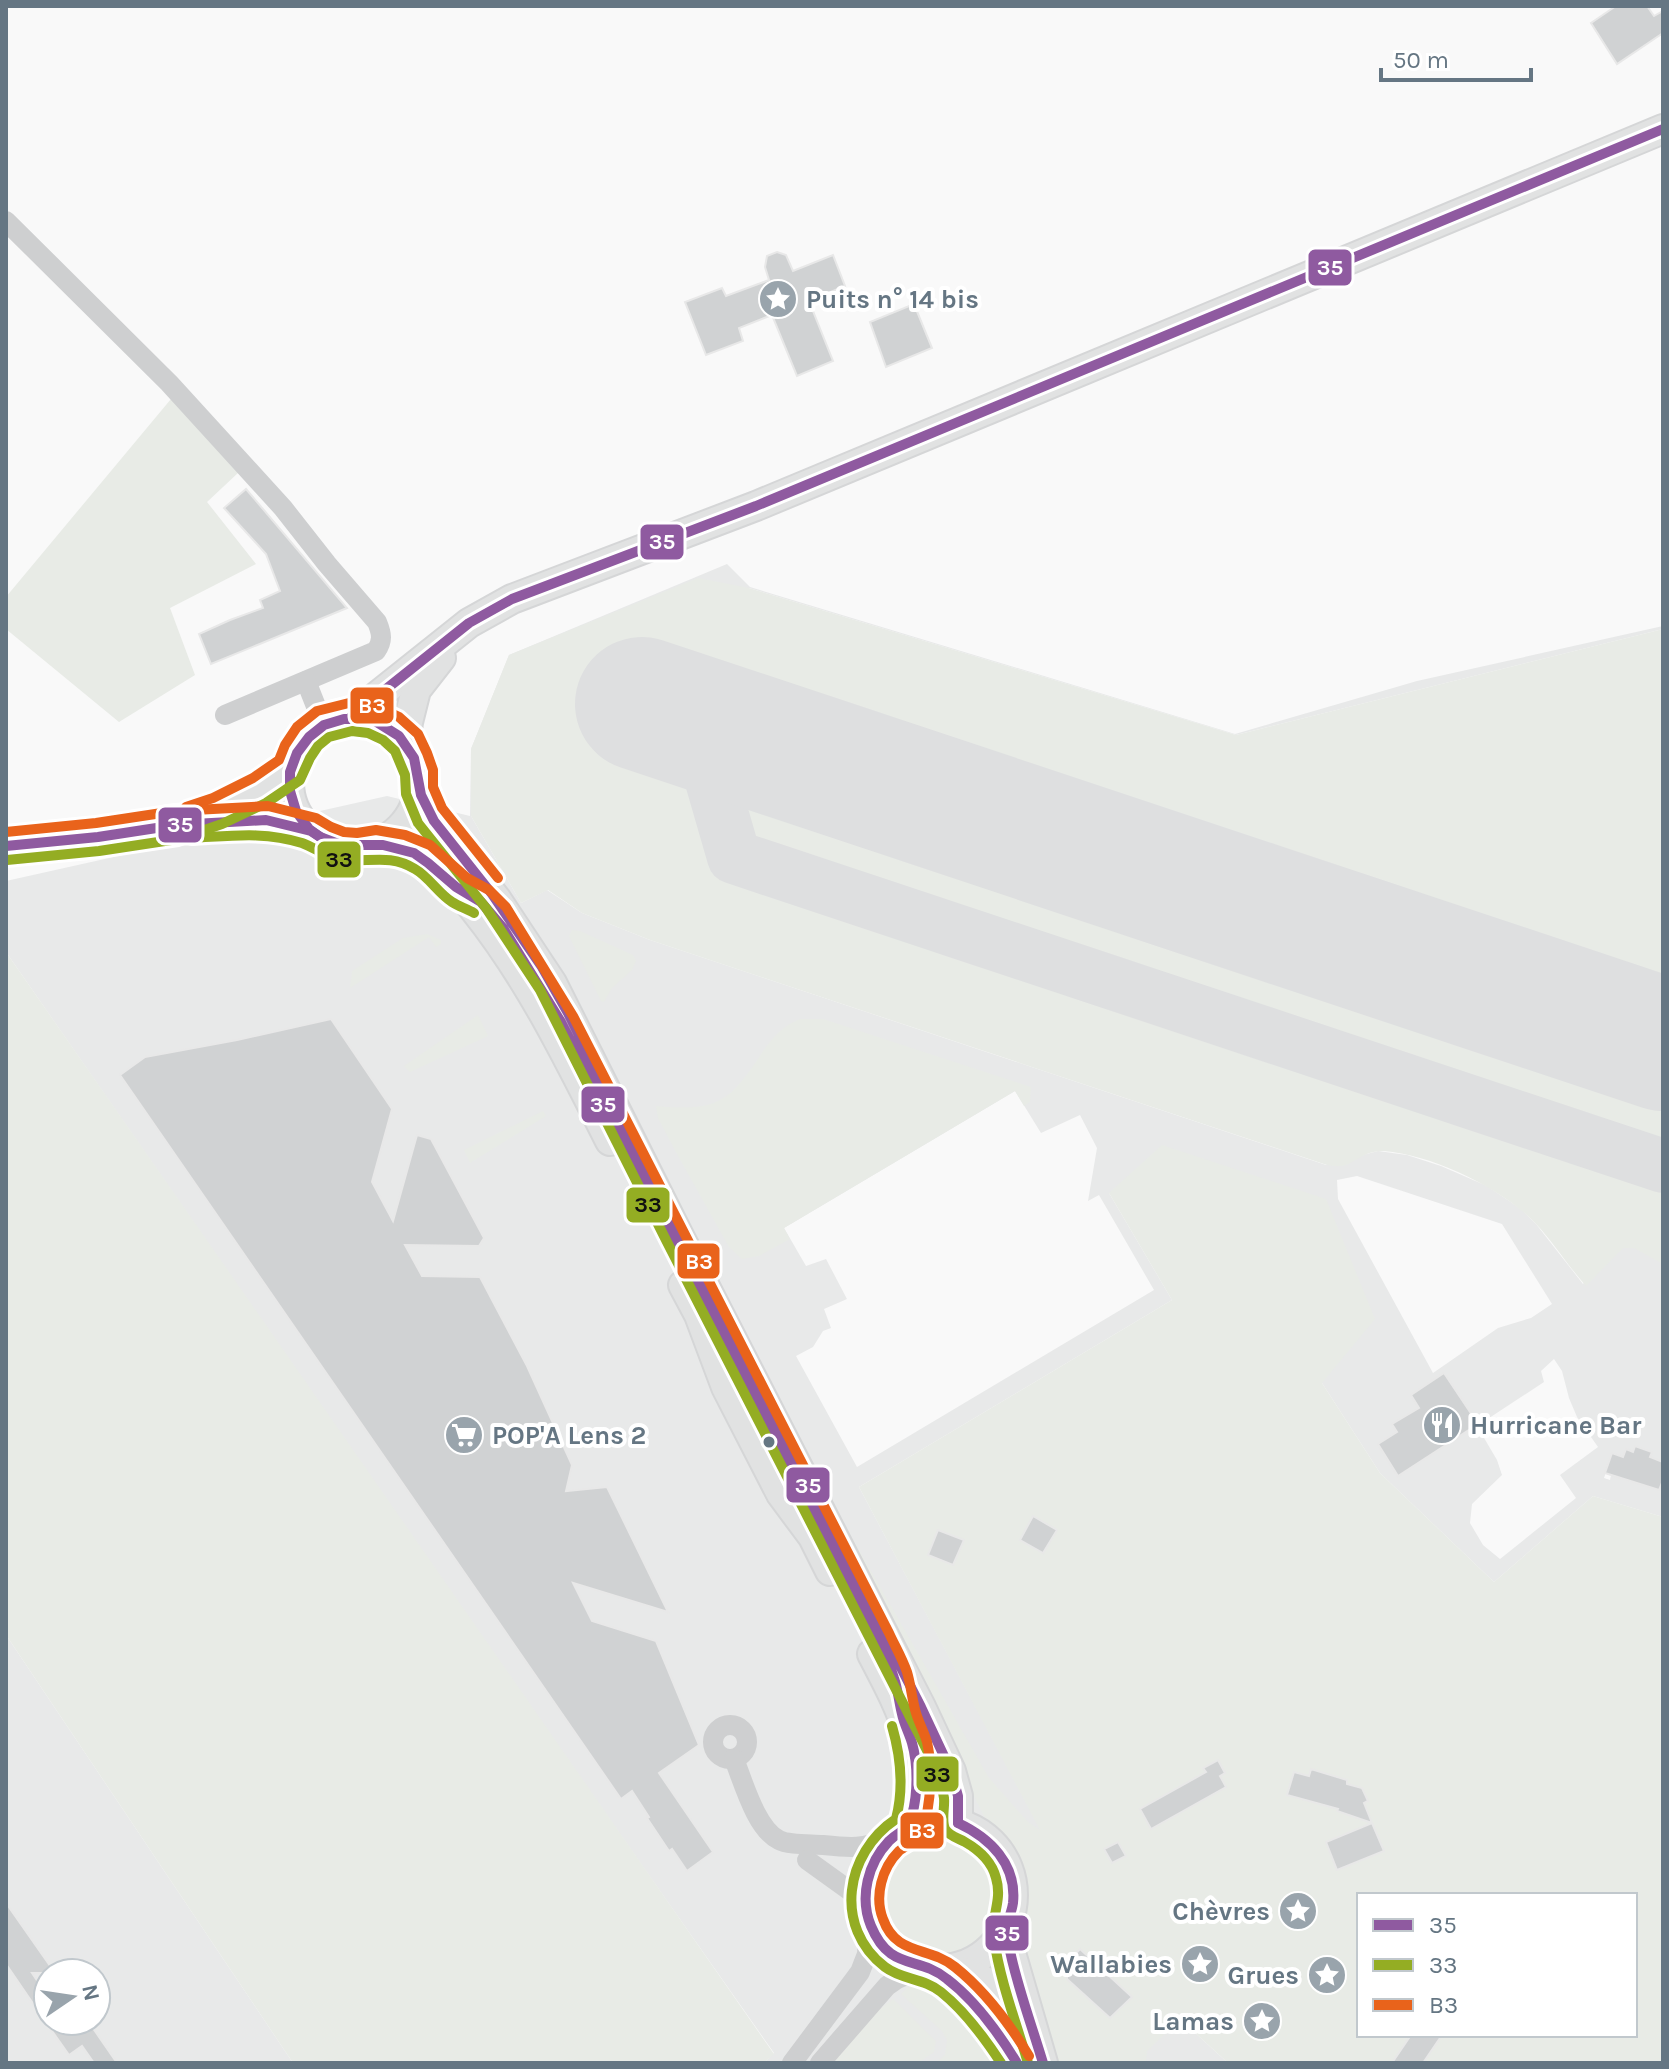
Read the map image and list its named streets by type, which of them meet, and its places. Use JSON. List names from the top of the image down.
{
  "places": {
    "place": [
      "Puits n° 14 bis",
      "Chèvres",
      "Wallabies",
      "Grues",
      "Lamas"
    ],
    "restaurant": ["Hurricane Bar"],
    "supermarket": ["POP'A Lens 2"]
  },
  "lines": ["transit line 35", "transit line B3", "transit line 33"],
  "legend": ["35", "33", "B3"],
  "scale_bar": "50 m",
  "north": "right"
}
